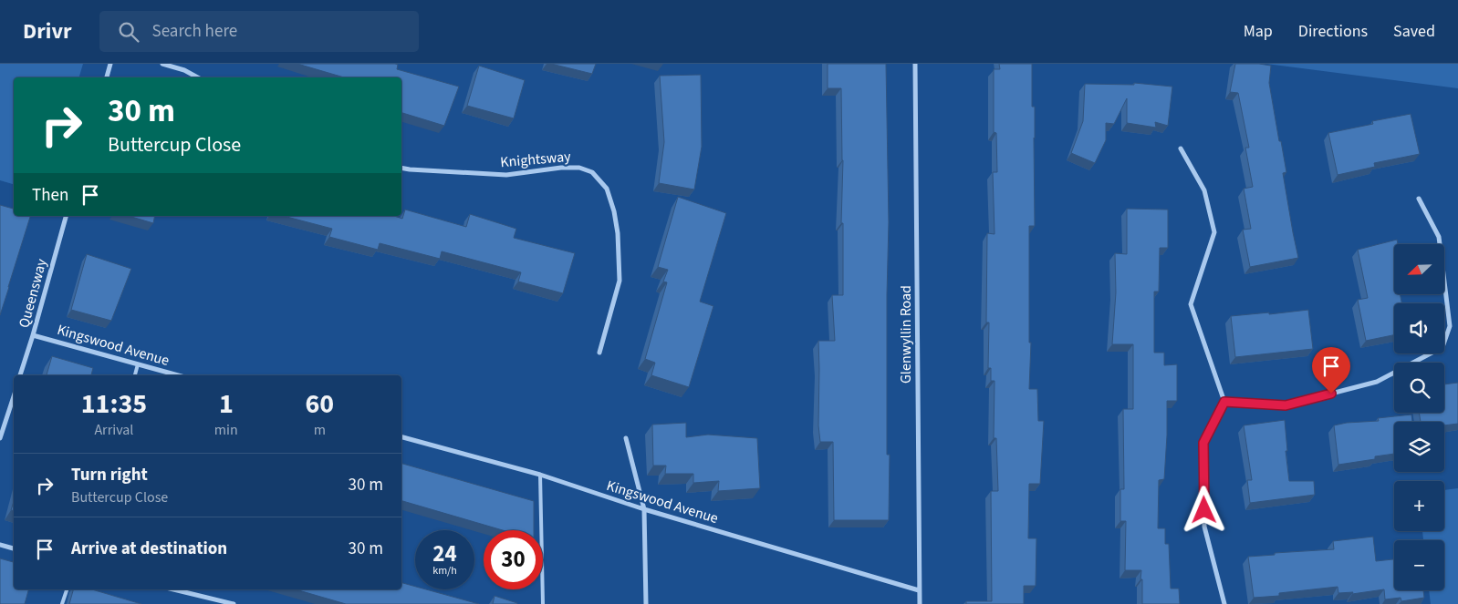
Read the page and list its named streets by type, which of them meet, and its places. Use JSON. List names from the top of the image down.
{
  "streets": {
    "street": [
      "Knightsway",
      "Queensway",
      "Glenwyllin Road",
      "Kingswood Avenue"
    ]
  },
  "crossings": [
    ["Queensway", "Kingswood Avenue"],
    ["Glenwyllin Road", "Kingswood Avenue"]
  ],
  "north": "bottom left",
  "page": {
    "header": "Drivr",
    "search": "Search here",
    "nav": ["Map", "Directions", "Saved"],
    "turn": ["30 m", "Buttercup Close"],
    "then": "Then",
    "map_buttons": ["+", "−"],
    "eta": [
      "11:35",
      "Arrival",
      "1",
      "min",
      "60",
      "m"
    ],
    "list": [
      {
        "name": "Turn right",
        "note": "Buttercup Close",
        "value": "30 m"
      },
      {
        "name": "Arrive at destination",
        "value": "30 m"
      }
    ],
    "speed": "24 km/h",
    "limit": "30"
  }
}
